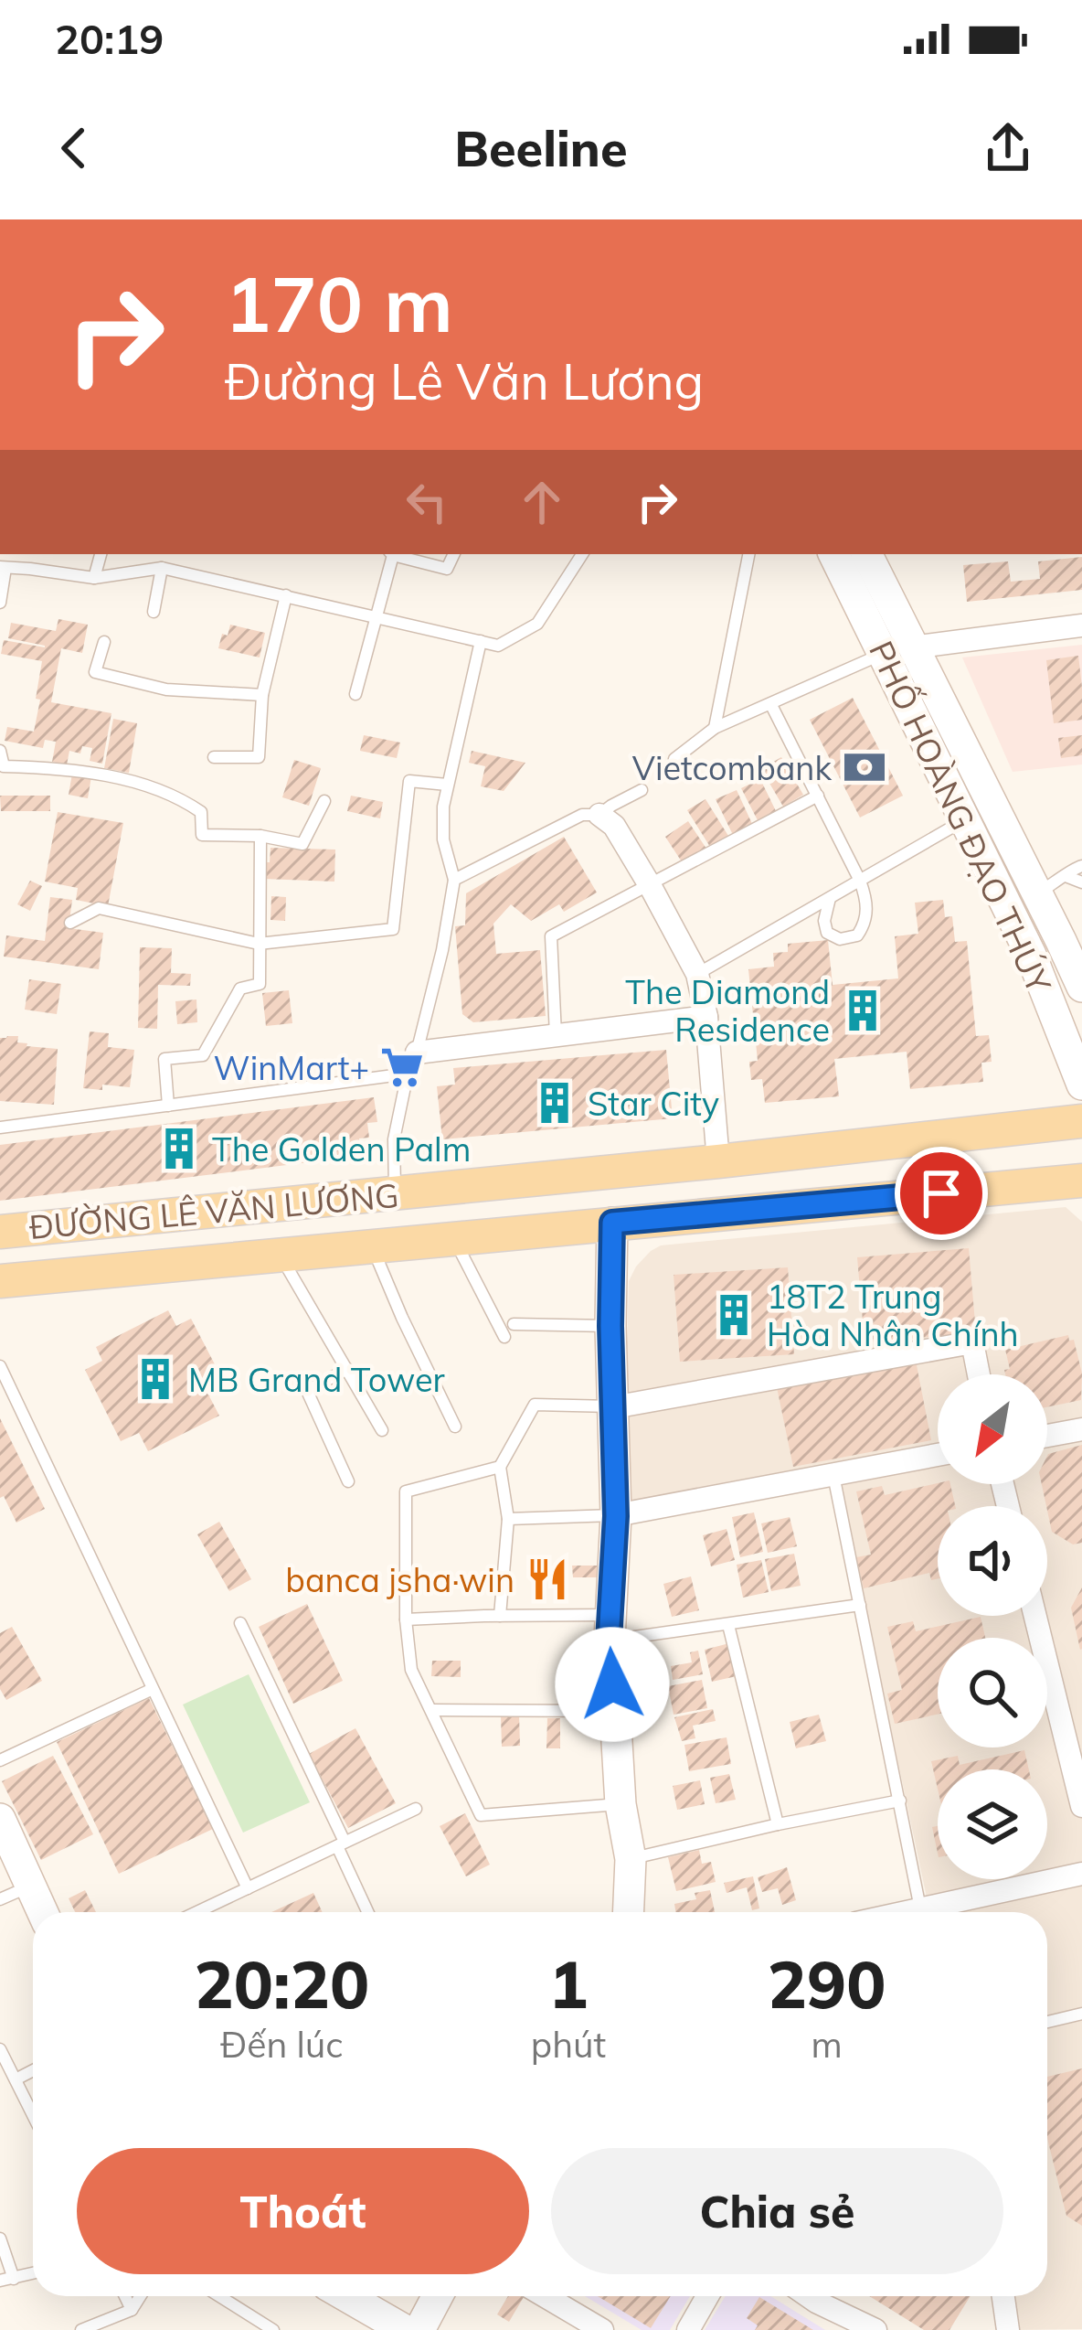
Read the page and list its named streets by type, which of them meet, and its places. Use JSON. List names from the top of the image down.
{
  "streets": {
    "main road": ["PHỐ HOÀNG ĐẠO THÚY", "ĐƯỜNG LÊ VĂN LƯƠNG"]
  },
  "places": {
    "bank": ["Vietcombank"],
    "building": [
      "The Diamond Residence",
      "Star City",
      "The Golden Palm",
      "18T2 Trung Hòa Nhân Chính",
      "MB Grand Tower"
    ],
    "supermarket": ["WinMart+"],
    "restaurant": ["banca jsha·win"]
  },
  "north": "bottom left",
  "page": {
    "status": "20:19",
    "header": "Beeline",
    "turn": ["170 m", "Đường Lê Văn Lương"],
    "eta": [
      "20:20",
      "Đến lúc",
      "1",
      "phút",
      "290",
      "m"
    ],
    "buttons": ["Thoát", "Chia sẻ"]
  }
}
